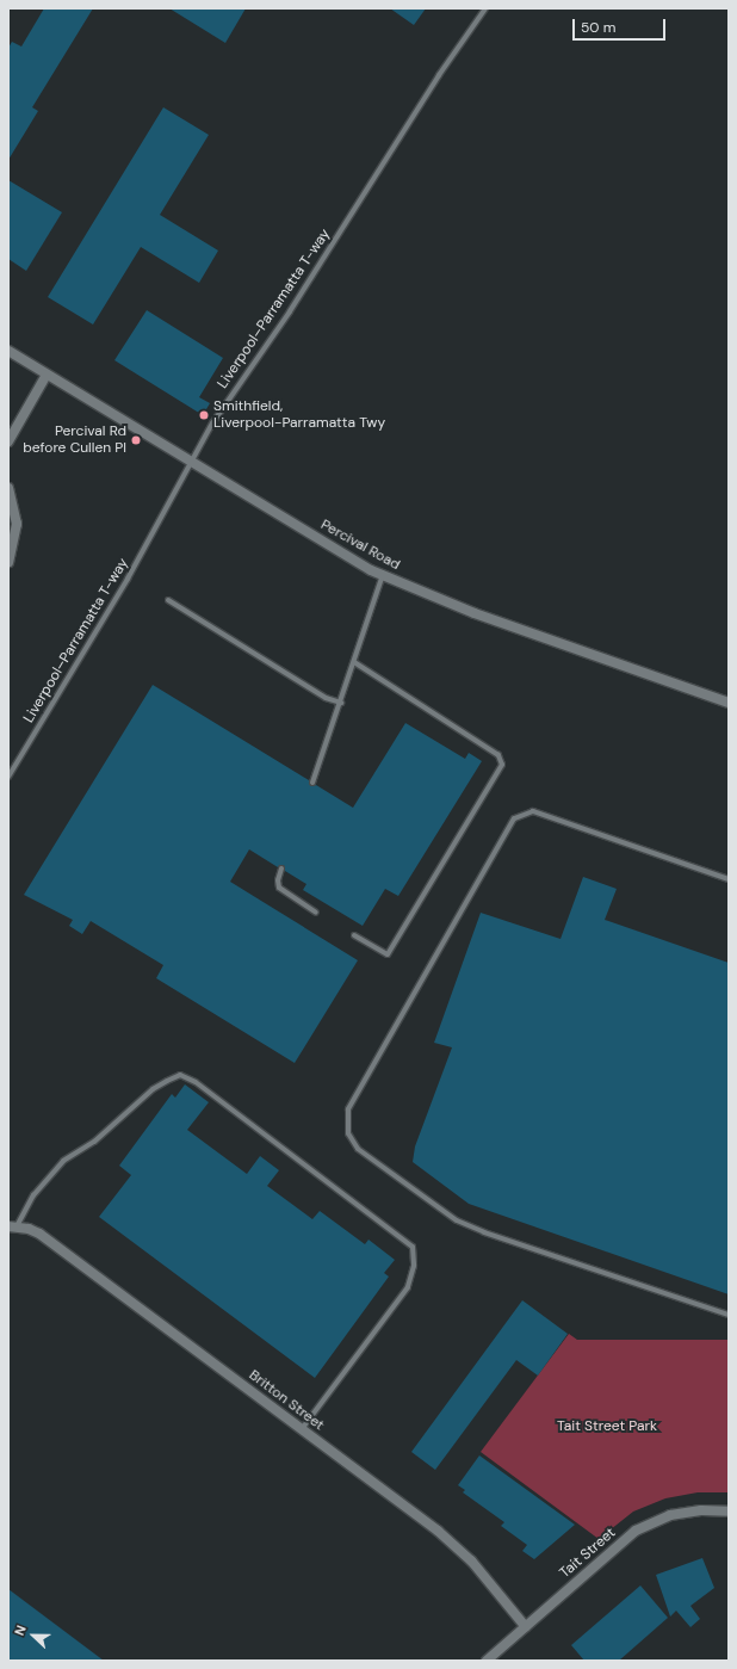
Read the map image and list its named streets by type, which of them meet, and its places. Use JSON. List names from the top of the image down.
{
  "streets": {
    "street": ["Percival Road", "Britton Street", "Tait Street"],
    "lane": ["Liverpool–Parramatta T-way"]
  },
  "crossings": [
    ["Liverpool–Parramatta T-way", "Percival Road"],
    ["Britton Street", "Tait Street"]
  ],
  "parks": ["Tait Street Park"],
  "places": ["Smithfield, Liverpool-Parramatta Twy", "Percival Rd before Cullen Pl"],
  "scale_bar": "50 m",
  "north": "left"
}
